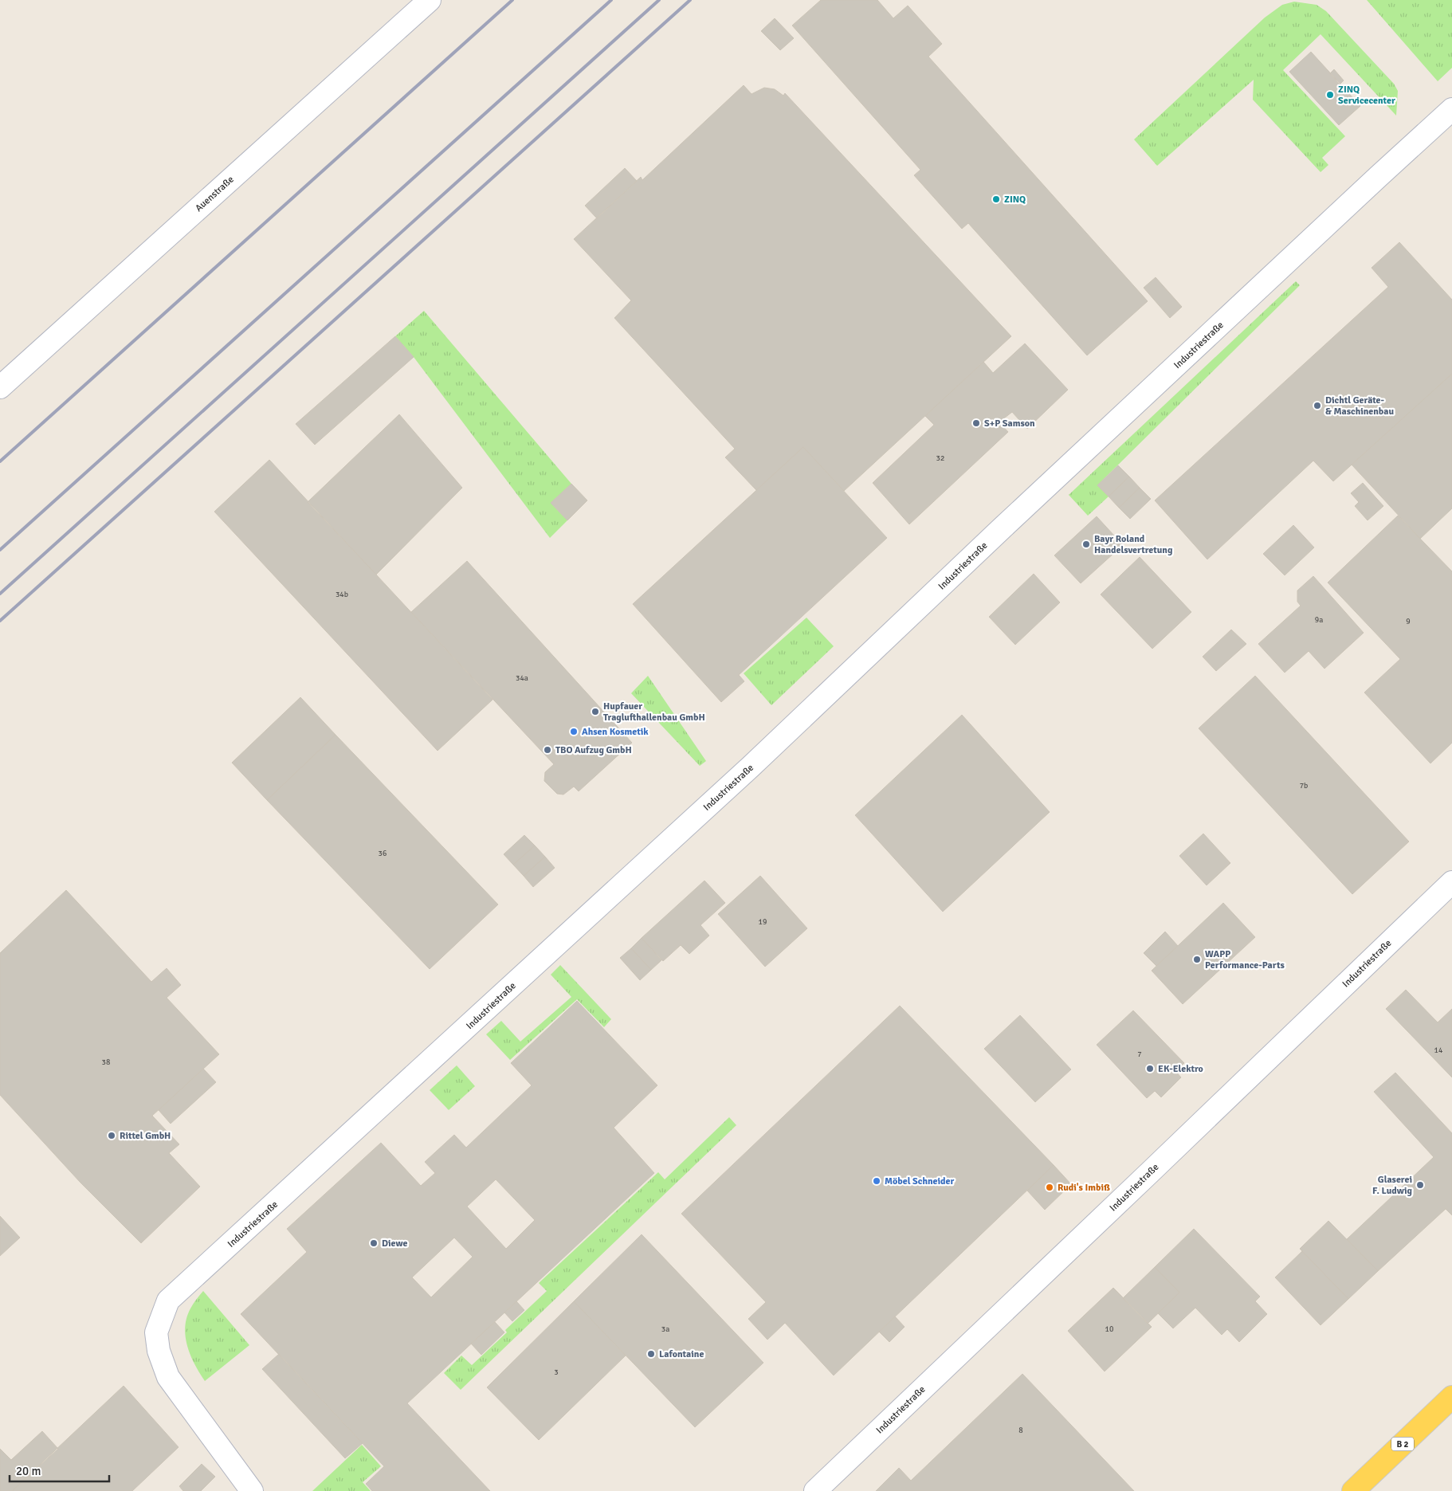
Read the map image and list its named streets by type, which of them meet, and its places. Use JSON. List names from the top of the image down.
{
  "streets": {
    "main road": ["B 2"],
    "street": ["Auenstraße", "Industriestraße"]
  },
  "places": [
    "ZINQ Servicecenter",
    "ZINQ",
    "Dichtl Geräte- & Maschinenbau",
    "S+P Samson",
    "Bayr Roland Handelsvertretung",
    "Hupfauer Traglufthallenbau GmbH",
    "Ahsen Kosmetik",
    "TBO Aufzug GmbH",
    "WAPP Performance-Parts",
    "EK-Elektro",
    "Rittel GmbH",
    "Möbel Schneider",
    "Glaserei F. Ludwig",
    "Rudi's Imbiß",
    "Diewe",
    "Lafontaine"
  ],
  "house_numbers": [
    "32",
    "34b",
    "9a",
    "9",
    "34a",
    "7b",
    "36",
    "19",
    "14",
    "7",
    "38",
    "3a",
    "10",
    "3",
    "8"
  ],
  "scale_bar": "20 m"
}
